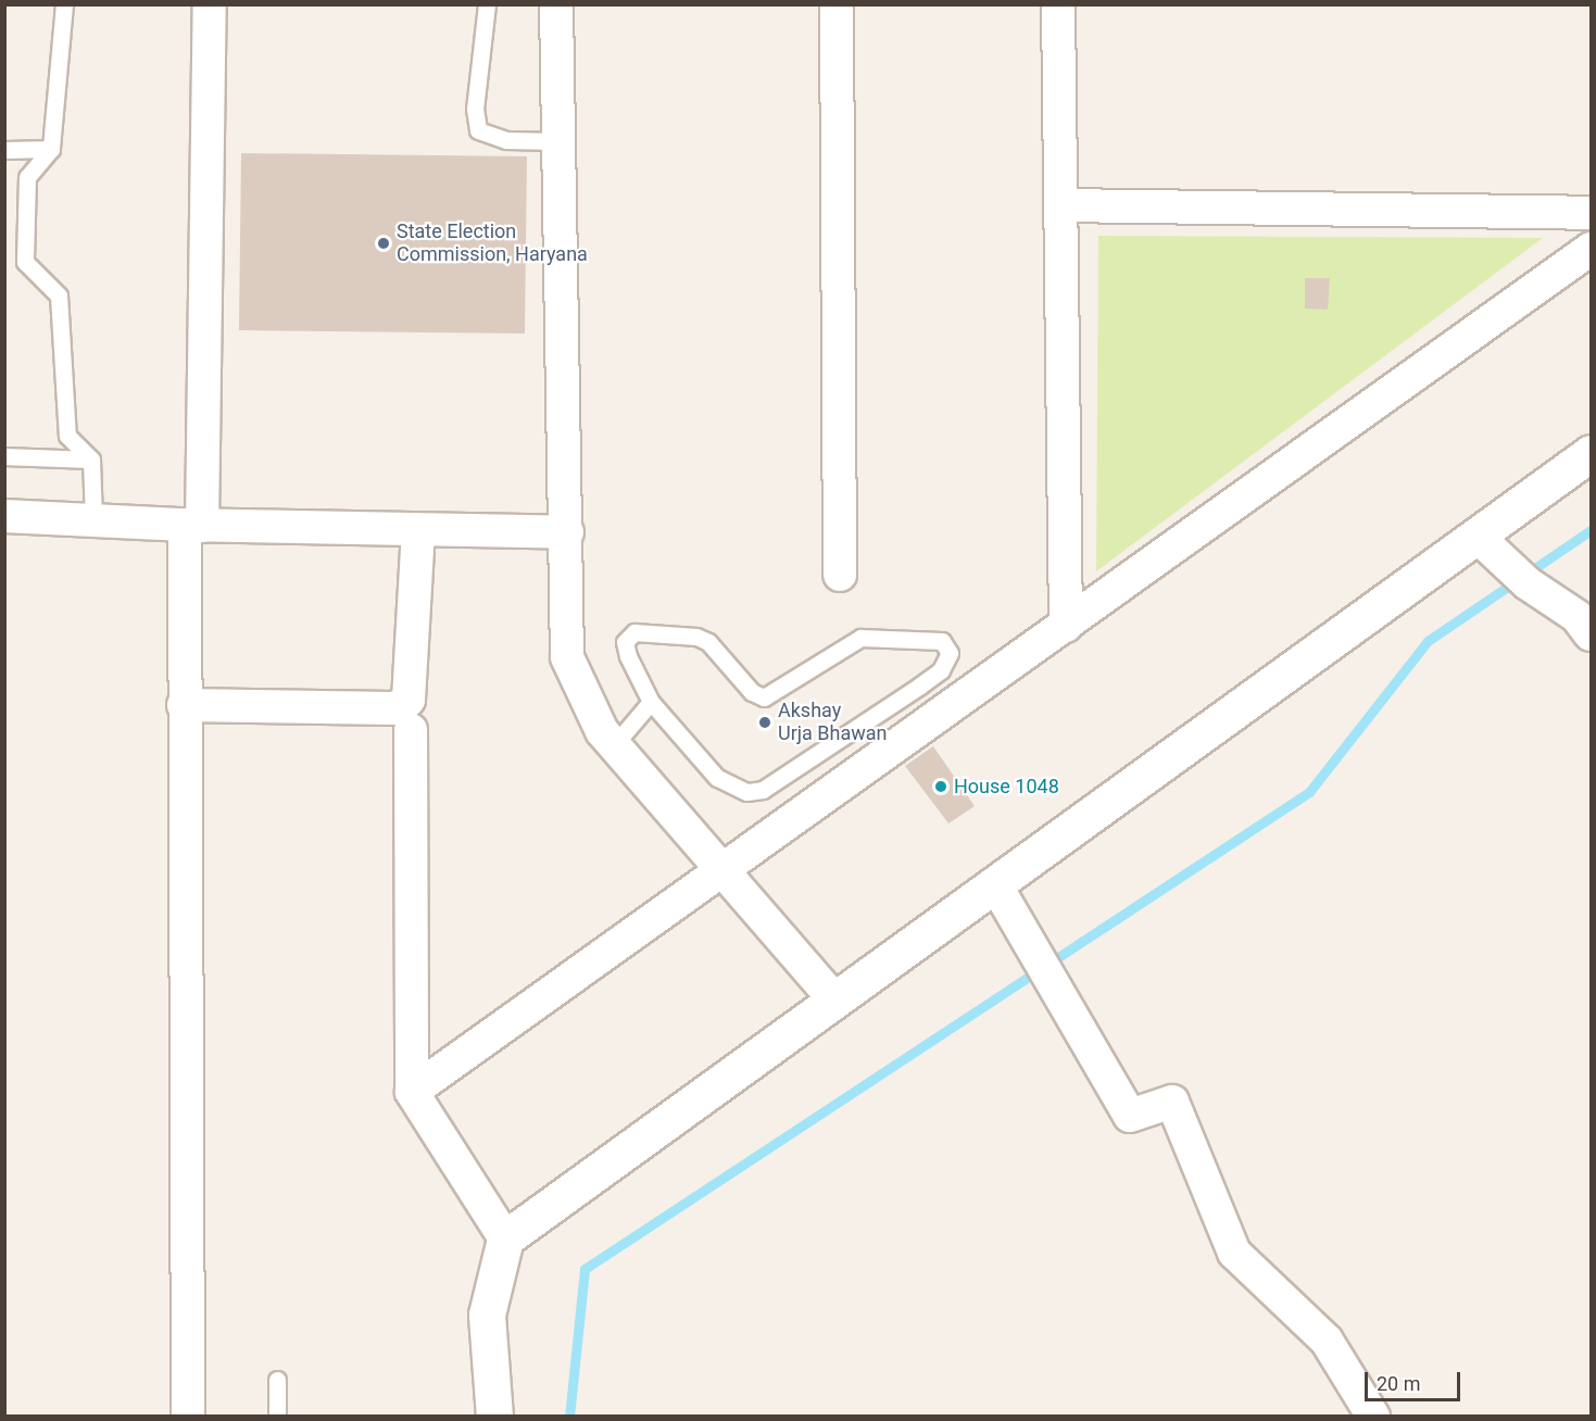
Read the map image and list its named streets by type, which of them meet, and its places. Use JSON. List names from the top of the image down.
{
  "places": ["State Election Commission, Haryana", "Akshay Urja Bhawan", "House 1048"],
  "scale_bar": "20 m"
}
